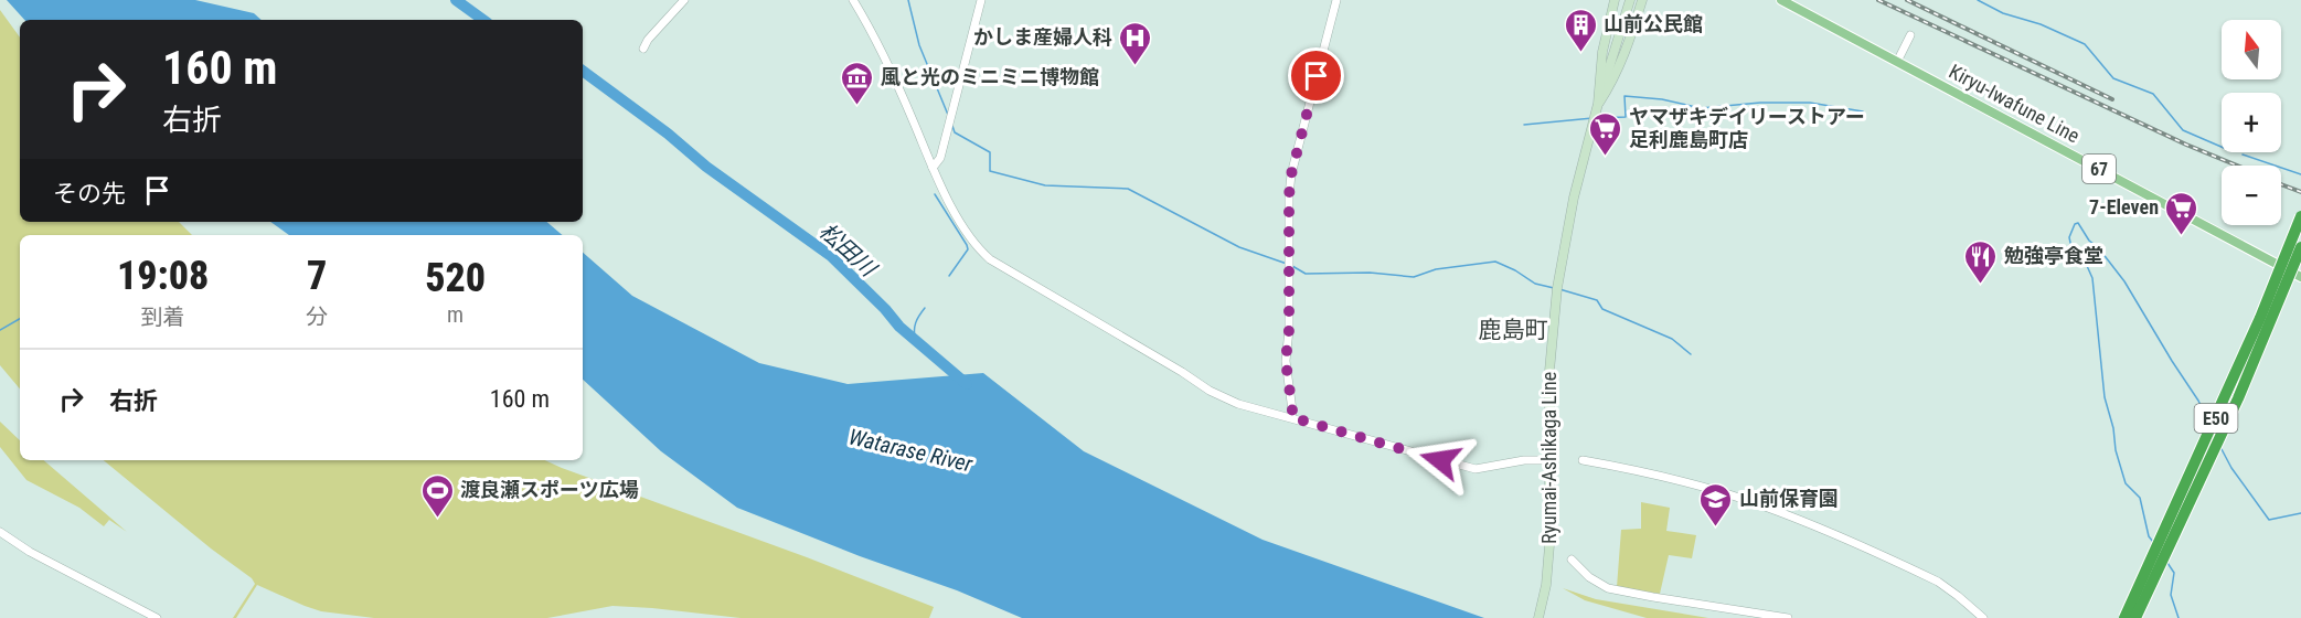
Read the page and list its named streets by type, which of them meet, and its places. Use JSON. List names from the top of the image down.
{
  "streets": {
    "highway": ["E50"],
    "main road": ["Kiryu-Iwafune Line", "67", "Ryumai-Ashikaga Line"]
  },
  "districts": ["鹿島町"],
  "water": ["松田川", "Watarase River"],
  "places": {
    "building": ["山前公民館"],
    "hospital": ["かしま産婦人科"],
    "museum": ["風と光のミニミニ博物館"],
    "supermarket": ["ヤマザキデイリーストアー 足利鹿島町店", "7-Eleven"],
    "restaurant": ["勉強亭食堂"],
    "sports": ["渡良瀬スポーツ広場"],
    "school or university": ["山前保育園"]
  },
  "north": "top",
  "page": {
    "map_buttons": ["+", "−"],
    "turn": ["160 m", "右折"],
    "then": "その先",
    "eta": [
      "19:08",
      "到着",
      "7",
      "分",
      "520",
      "m"
    ],
    "list": [
      {
        "name": "右折",
        "value": "160 m"
      }
    ]
  }
}
